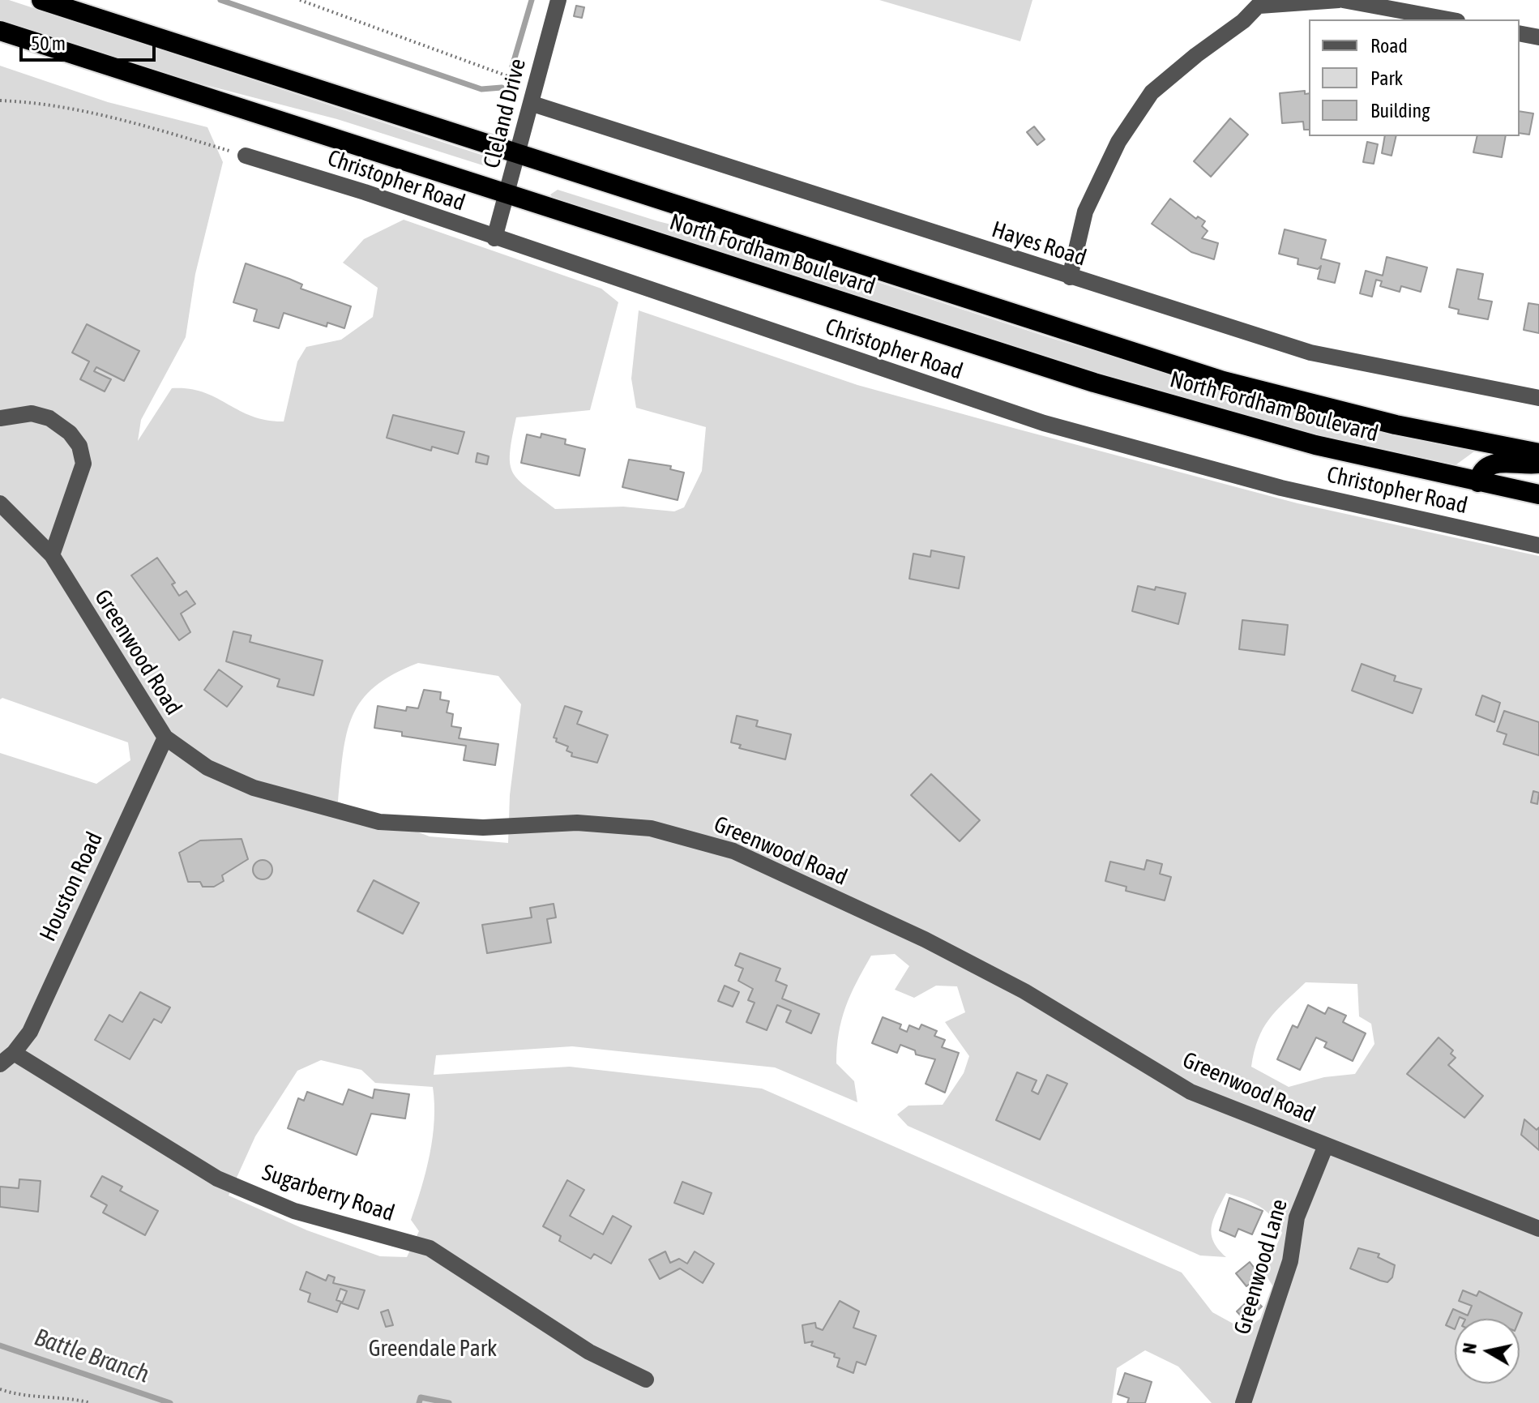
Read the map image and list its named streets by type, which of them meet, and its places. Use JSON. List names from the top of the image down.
{
  "streets": {
    "highway": ["North Fordham Boulevard"],
    "street": [
      "Cleland Drive",
      "Christopher Road",
      "Hayes Road",
      "Greenwood Road",
      "Houston Road",
      "Sugarberry Road",
      "Greenwood Lane"
    ]
  },
  "crossings": [
    ["Cleland Drive", "Christopher Road"],
    ["Cleland Drive", "Hayes Road"],
    ["Cleland Drive", "North Fordham Boulevard"],
    ["Greenwood Road", "Houston Road"],
    ["Greenwood Road", "Greenwood Lane"],
    ["Houston Road", "Sugarberry Road"]
  ],
  "water": ["Battle Branch"],
  "parks": ["Greendale Park"],
  "legend": ["Road", "Park", "Building"],
  "scale_bar": "50 m",
  "north": "left"
}
